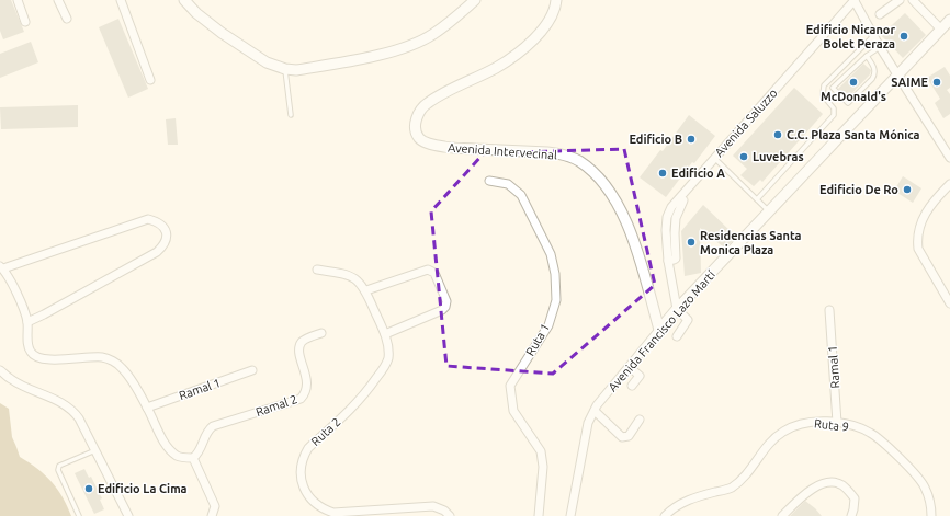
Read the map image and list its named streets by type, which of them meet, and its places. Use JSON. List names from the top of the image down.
{
  "streets": {
    "main road": ["Avenida Intervecinal", "Avenida Francisco Lazo Martí"],
    "street": [
      "Avenida Saluzzo",
      "Ruta 1",
      "Ramal 1",
      "Ramal 2",
      "Ruta 9",
      "Ruta 2"
    ]
  },
  "crossings": [
    ["Avenida Saluzzo", "Avenida Francisco Lazo Martí"],
    ["Avenida Intervecinal", "Avenida Francisco Lazo Martí"],
    ["Ramal 1", "Ruta 9"]
  ],
  "places": [
    "Edificio Nicanor Bolet Peraza",
    "McDonald's",
    "SAIME",
    "C.C. Plaza Santa Mónica",
    "Edificio B",
    "Luvebras",
    "Edificio A",
    "Edificio De Ro",
    "Residencias Santa Monica Plaza",
    "Edificio La Cima"
  ]
}
